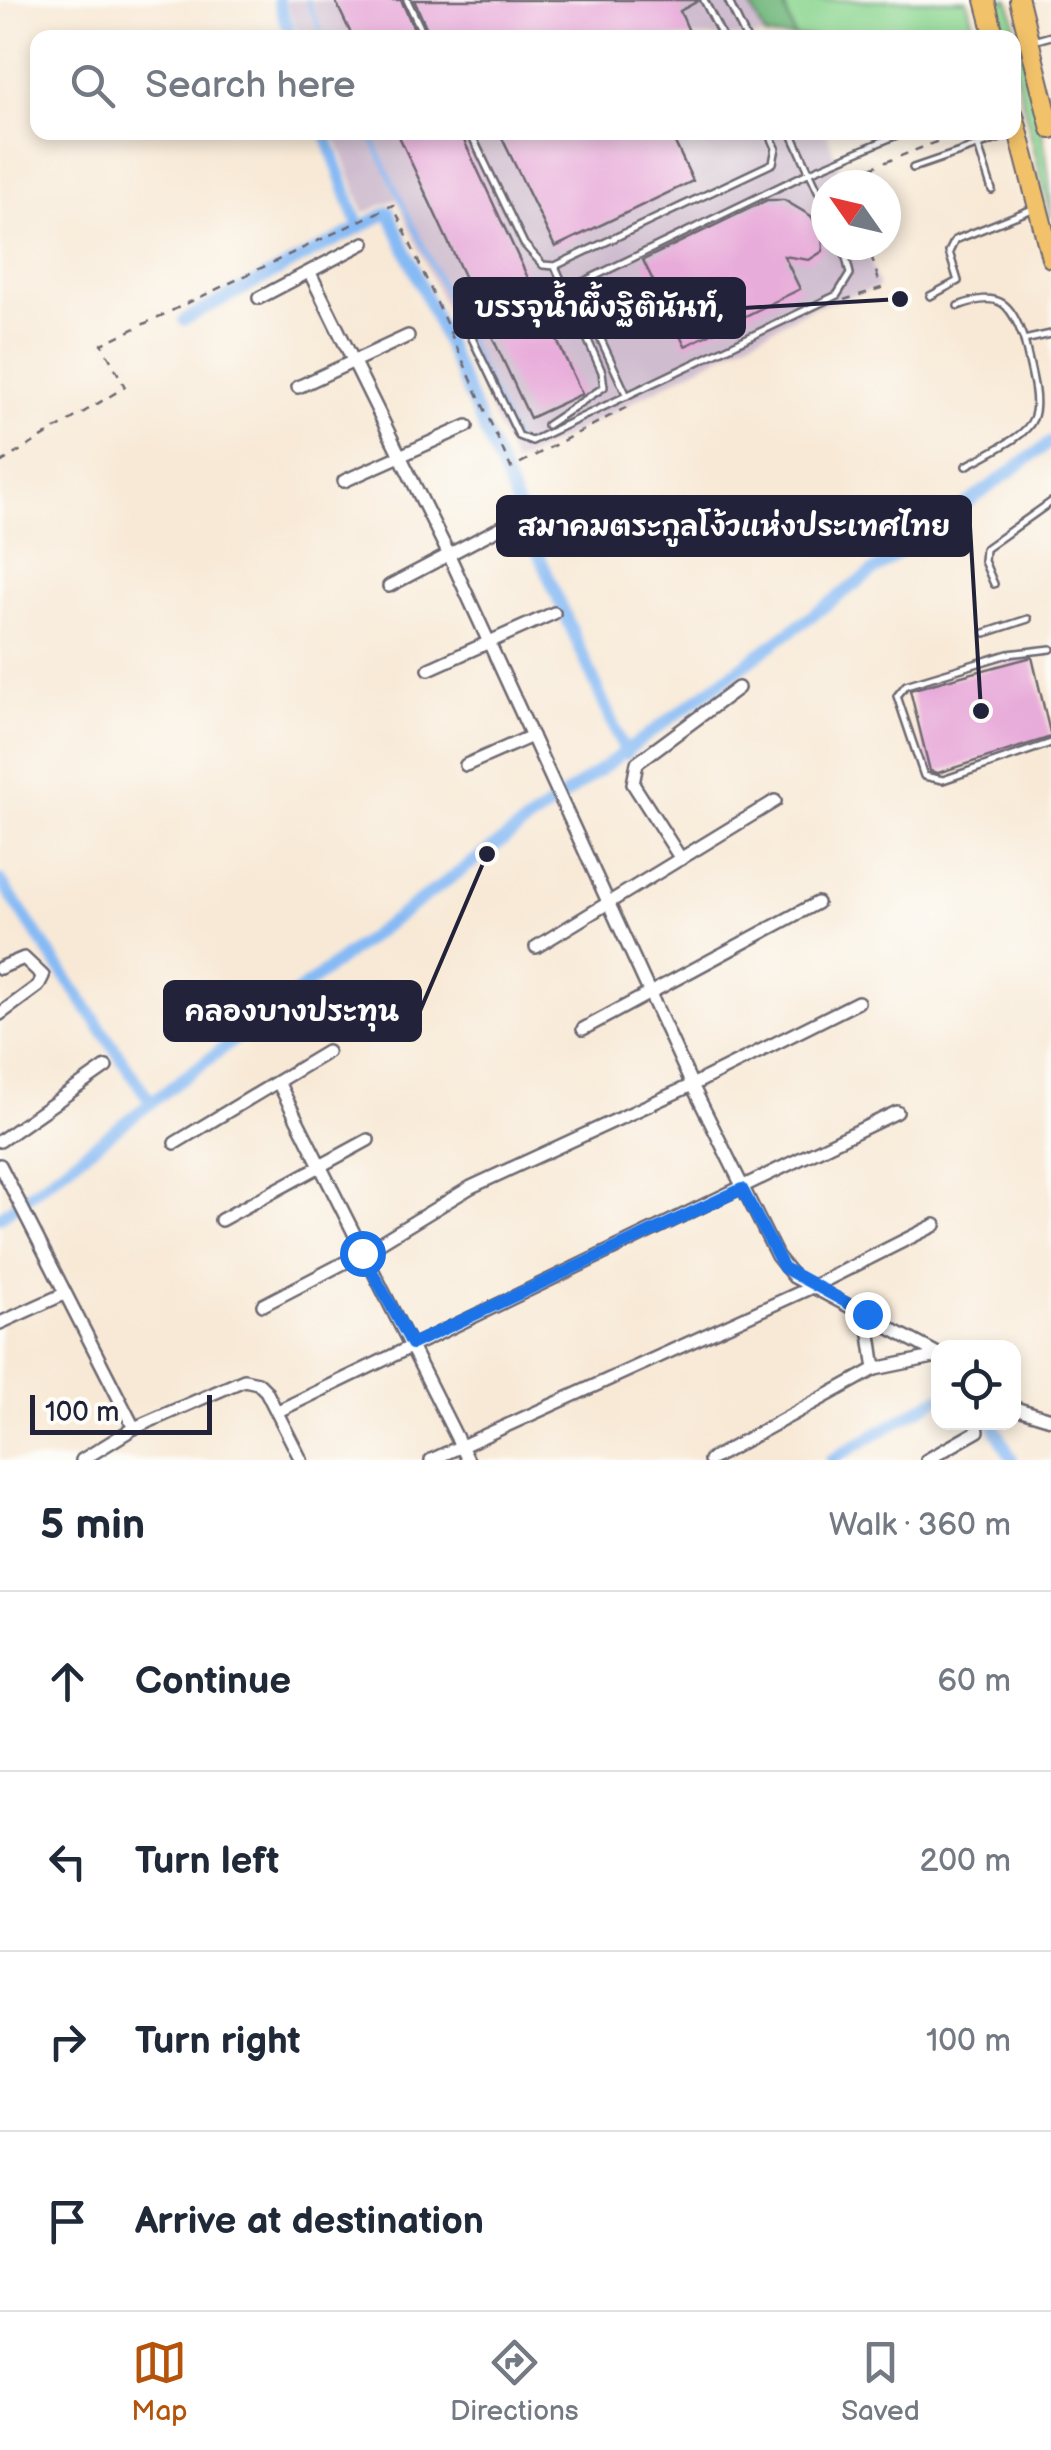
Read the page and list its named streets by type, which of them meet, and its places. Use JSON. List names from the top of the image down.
{
  "places": ["บรรจุน้ำผึ้งฐิตินันท์,", "สมาคมตระกูลโง้วแห่งประเทศไทย", "คลองบางประทุน"],
  "scale_bar": "100 m",
  "north": "top left",
  "page": {
    "search": "Search here",
    "scale": "100 m",
    "heading": ["5 min", "Walk · 360 m"],
    "list": [
      ["Continue", "60 m"],
      ["Turn left", "200 m"],
      ["Turn right", "100 m"],
      "Arrive at destination"
    ],
    "nav": ["Map", "Directions", "Saved"]
  }
}
